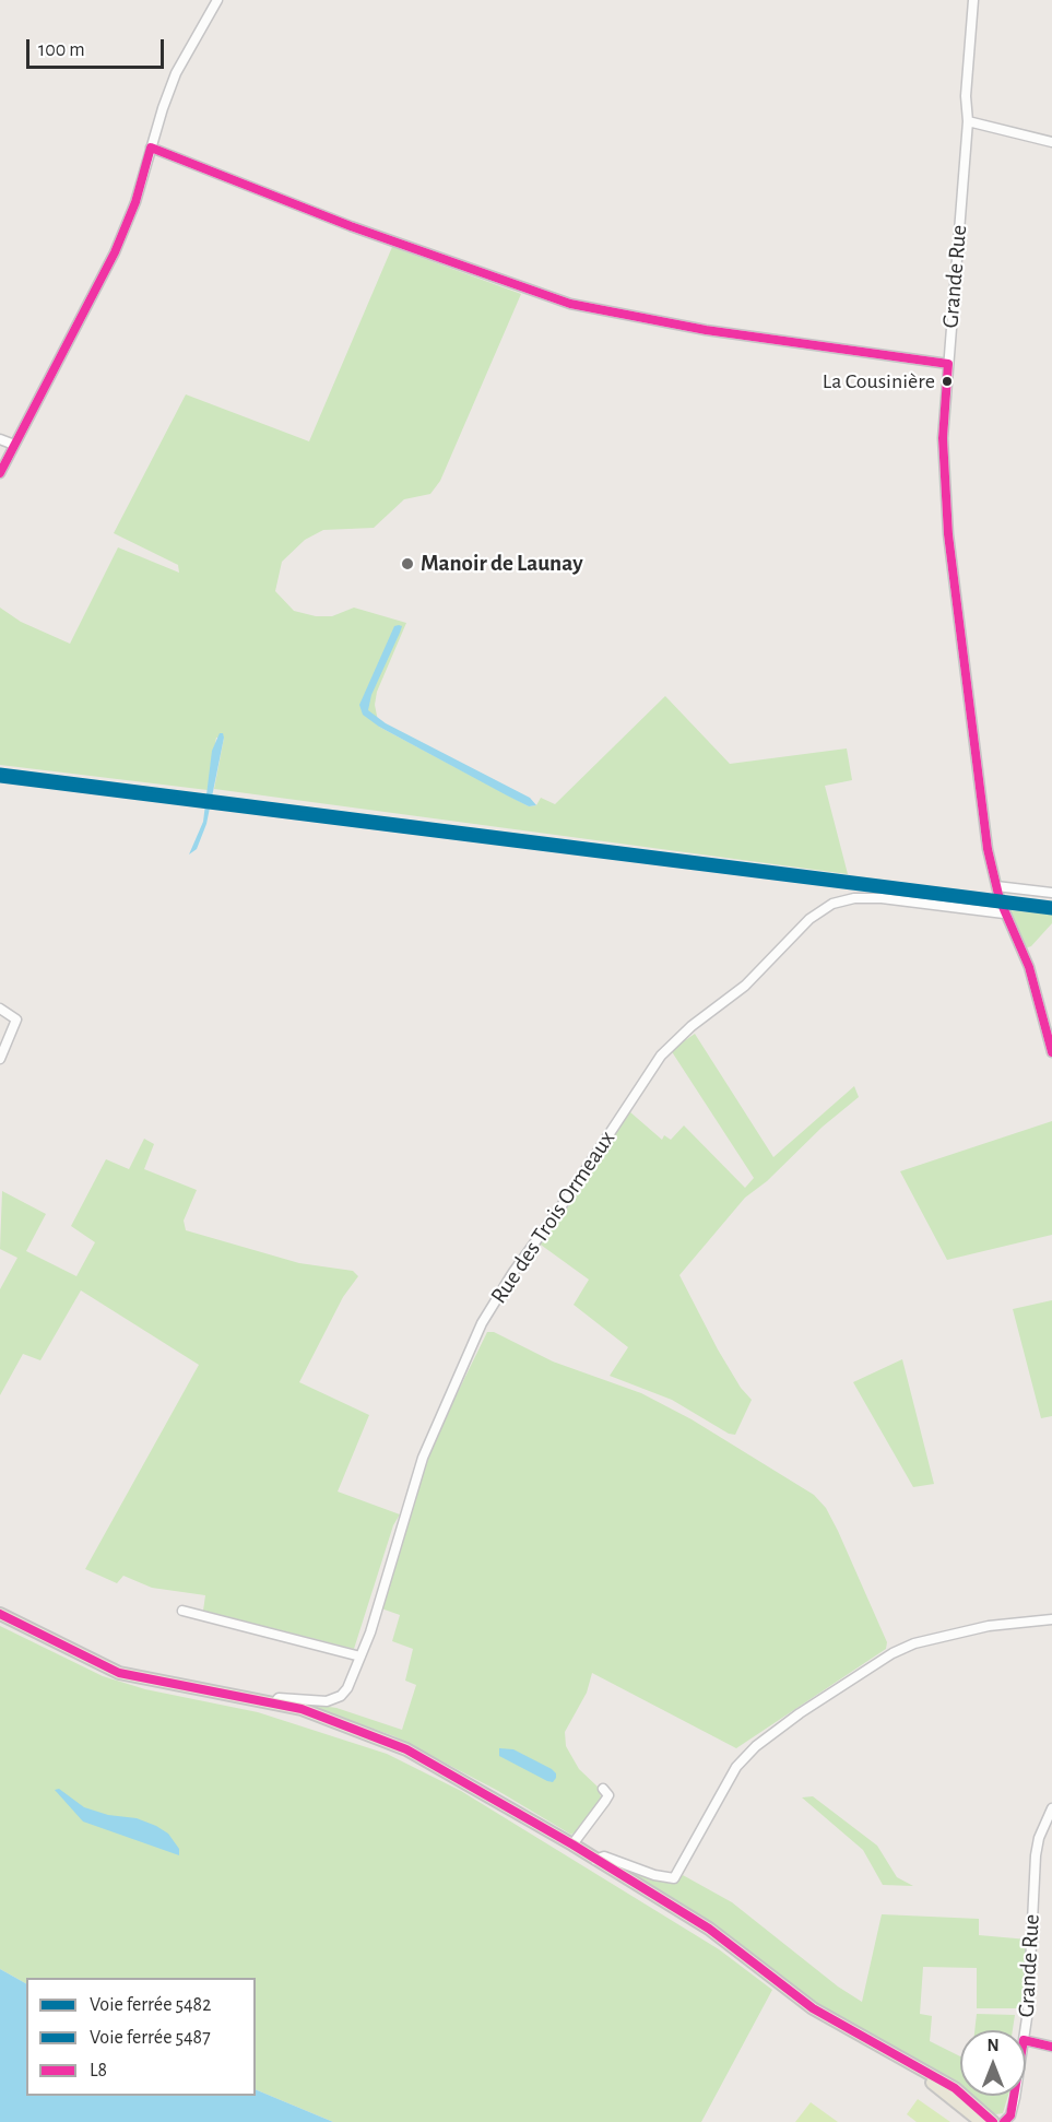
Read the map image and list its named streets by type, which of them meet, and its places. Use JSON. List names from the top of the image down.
{
  "streets": {
    "street": ["Grande Rue", "Rue des Trois Ormeaux"]
  },
  "crossings": [
    ["Grande Rue", "Rue des Trois Ormeaux"]
  ],
  "places": ["La Cousinière", "Manoir de Launay"],
  "lines": ["transit line L8", "rail line 5482", "rail line 5487"],
  "legend": ["Voie ferrée 5482", "Voie ferrée 5487", "L8"],
  "scale_bar": "100 m",
  "north": "top"
}
